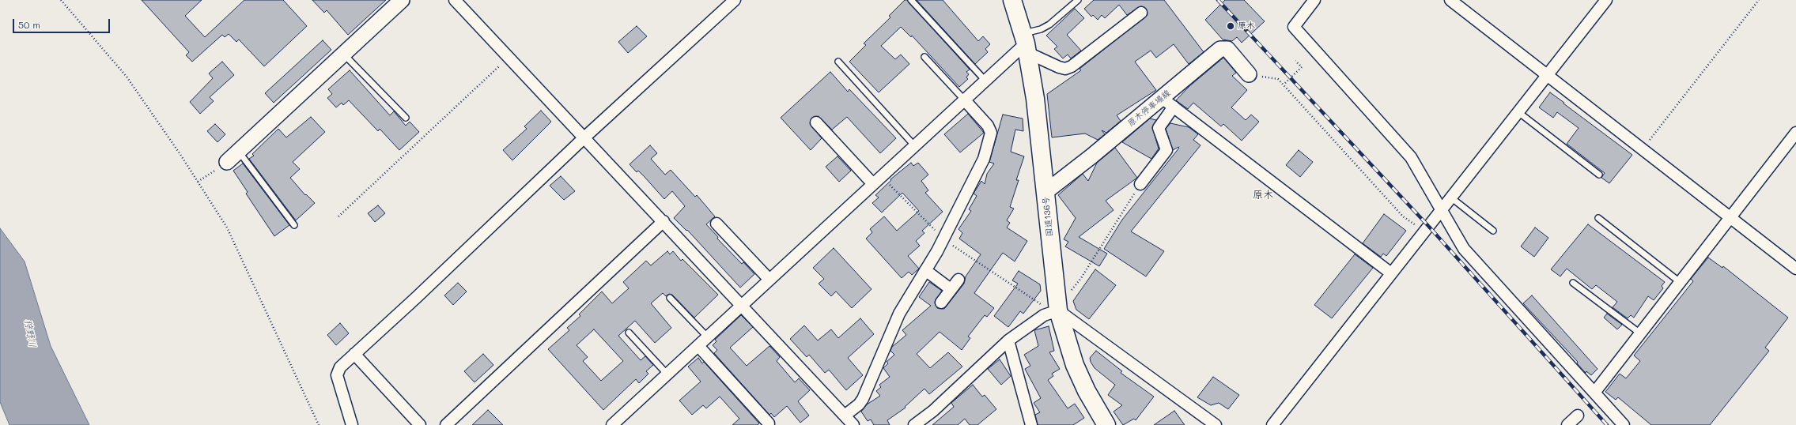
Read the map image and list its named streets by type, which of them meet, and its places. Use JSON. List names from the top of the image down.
{
  "streets": {
    "highway": ["国道136号"],
    "main road": ["原木停車場線"]
  },
  "crossings": [
    ["原木停車場線", "国道136号"]
  ],
  "districts": ["原木"],
  "water": ["狩野川"],
  "places": ["原木"],
  "scale_bar": "50 m"
}
